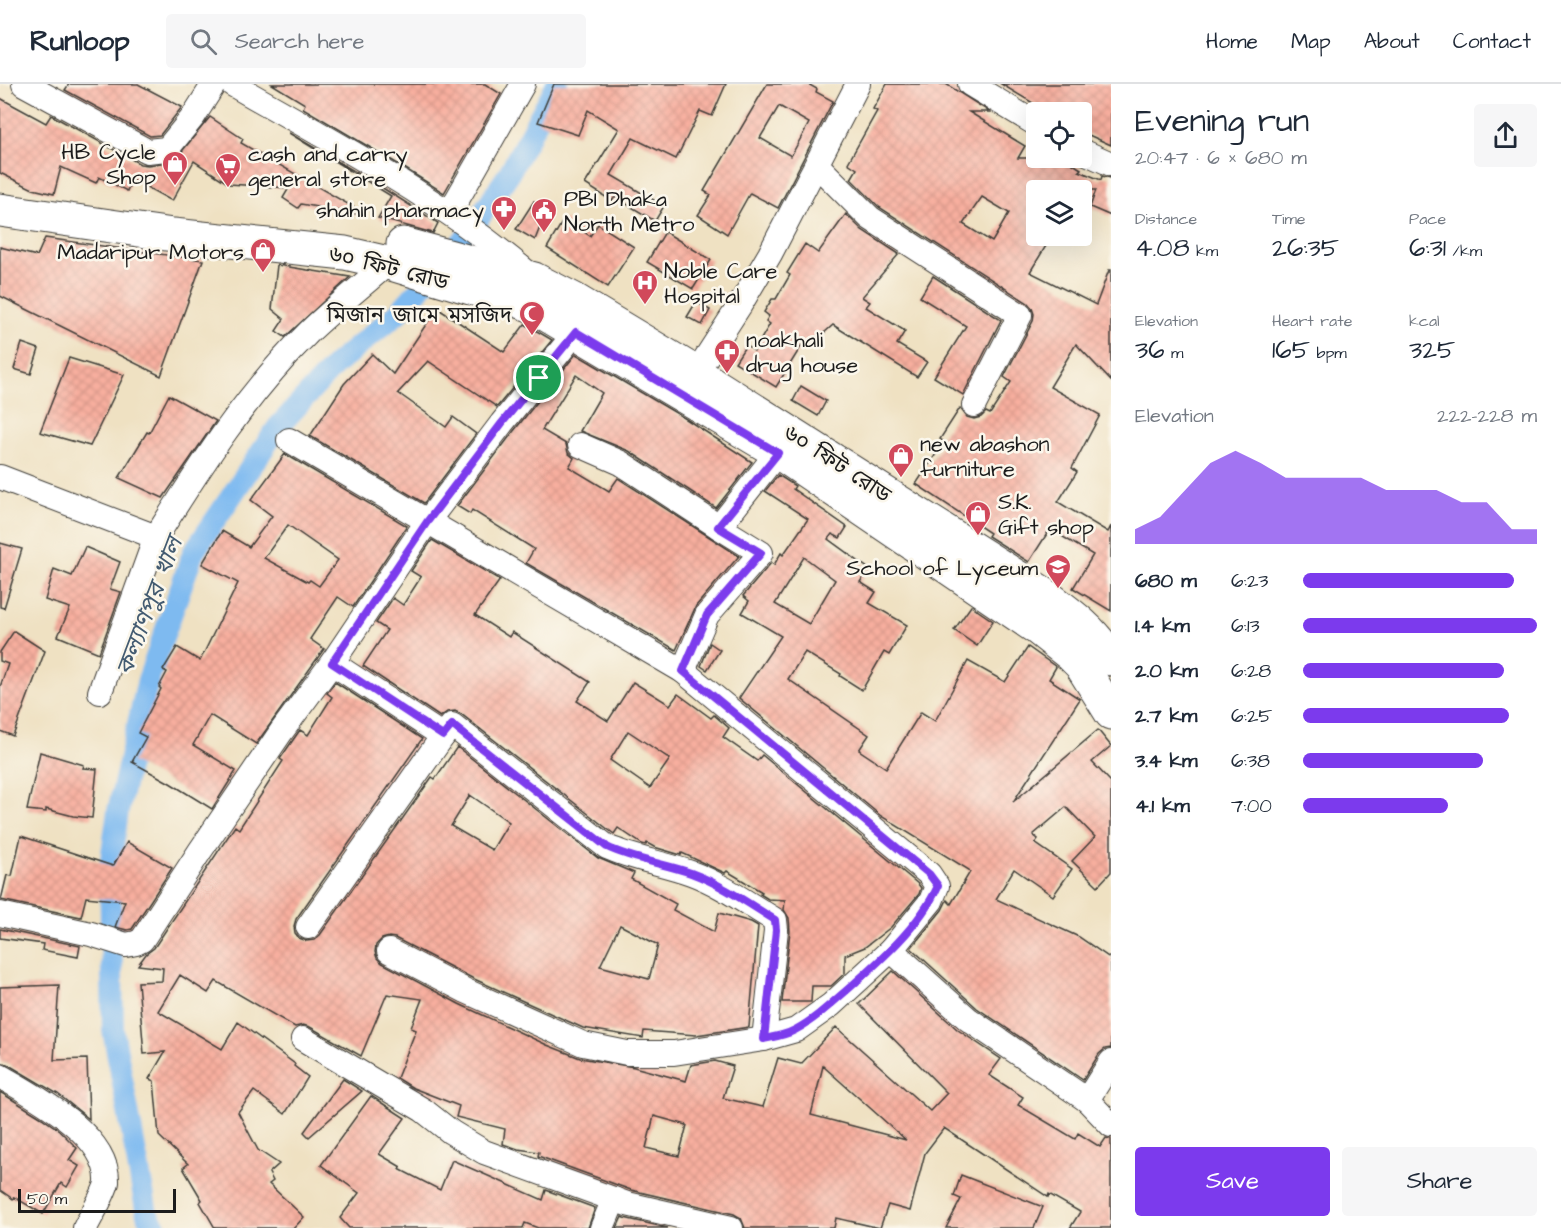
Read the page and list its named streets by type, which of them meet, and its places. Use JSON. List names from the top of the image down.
{
  "streets": {
    "street": ["৬০ ফিট রোড"]
  },
  "water": ["কল্যাণপুর খাল"],
  "places": {
    "shop": [
      "HB Cycle Shop",
      "Madaripur Motors",
      "new abashon furniture",
      "S.K. Gift shop"
    ],
    "supermarket": ["cash and carry general store"],
    "pharmacy": ["shahin pharmacy", "noakhali drug house"],
    "public building": ["PBI Dhaka North Metro"],
    "hospital": ["Noble Care Hospital"],
    "mosque": ["মিজান জামে মসজিদ"],
    "school or university": ["School of Lyceum"]
  },
  "scale_bar": "50 m",
  "page": {
    "header": "Runloop",
    "search": "Search here",
    "nav": [
      "Home",
      "Map",
      "About",
      "Contact"
    ],
    "heading": ["Evening run", "20:47 · 6 × 680 m"],
    "stats": [
      ["Distance", "4.08 km"],
      ["Time", "26:35"],
      ["Pace", "6:31 /km"],
      ["Elevation", "36 m"],
      ["Heart rate", "165 bpm"],
      ["kcal", "325"]
    ],
    "chart": ["Elevation", "222–228 m"],
    "list": [
      {
        "name": "680 m",
        "note": "6:23"
      },
      {
        "name": "1.4 km",
        "note": "6:13"
      },
      {
        "name": "2.0 km",
        "note": "6:28"
      },
      {
        "name": "2.7 km",
        "note": "6:25"
      },
      {
        "name": "3.4 km",
        "note": "6:38"
      },
      {
        "name": "4.1 km",
        "note": "7:00"
      }
    ],
    "buttons": ["Save", "Share"],
    "scale": "50 m"
  }
}
